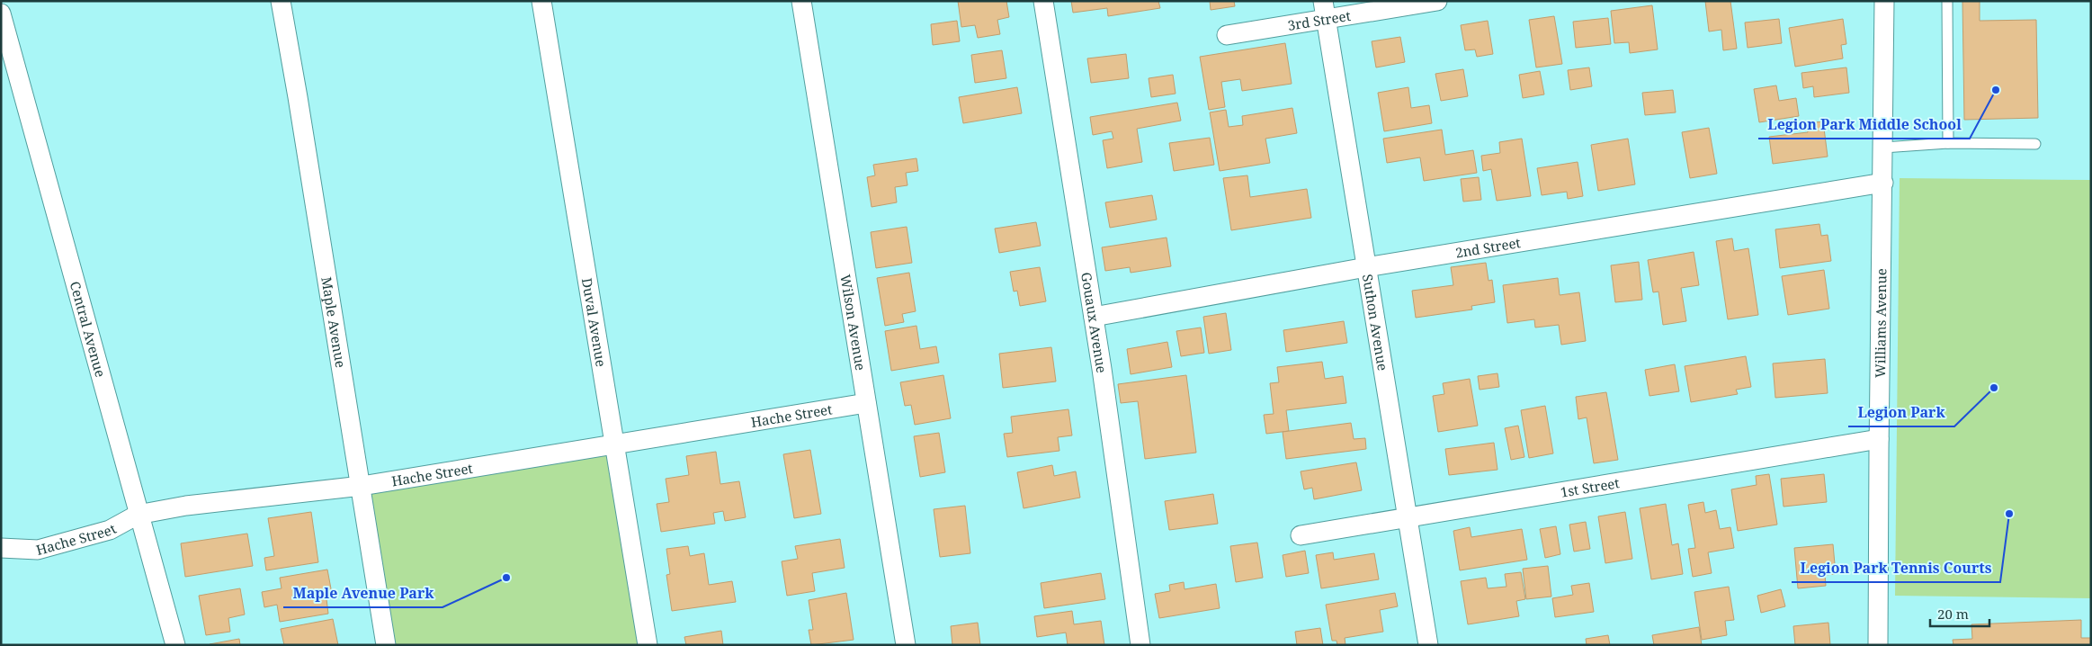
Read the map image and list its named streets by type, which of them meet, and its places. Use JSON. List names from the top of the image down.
{
  "streets": {
    "street": [
      "3rd Street",
      "2nd Street",
      "Maple Avenue",
      "Duval Avenue",
      "Wilson Avenue",
      "Gouaux Avenue",
      "Suthon Avenue",
      "Williams Avenue",
      "Central Avenue",
      "Hache Street",
      "1st Street"
    ]
  },
  "crossings": [
    ["3rd Street", "Suthon Avenue"],
    ["2nd Street", "Gouaux Avenue"],
    ["2nd Street", "Suthon Avenue"],
    ["2nd Street", "Williams Avenue"],
    ["Maple Avenue", "Hache Street"],
    ["Duval Avenue", "Hache Street"],
    ["Wilson Avenue", "Hache Street"],
    ["Suthon Avenue", "1st Street"],
    ["Williams Avenue", "1st Street"],
    ["Central Avenue", "Hache Street"]
  ],
  "places": [
    "Legion Park Middle School",
    "Legion Park",
    "Legion Park Tennis Courts",
    "Maple Avenue Park"
  ],
  "scale_bar": "20 m"
}
